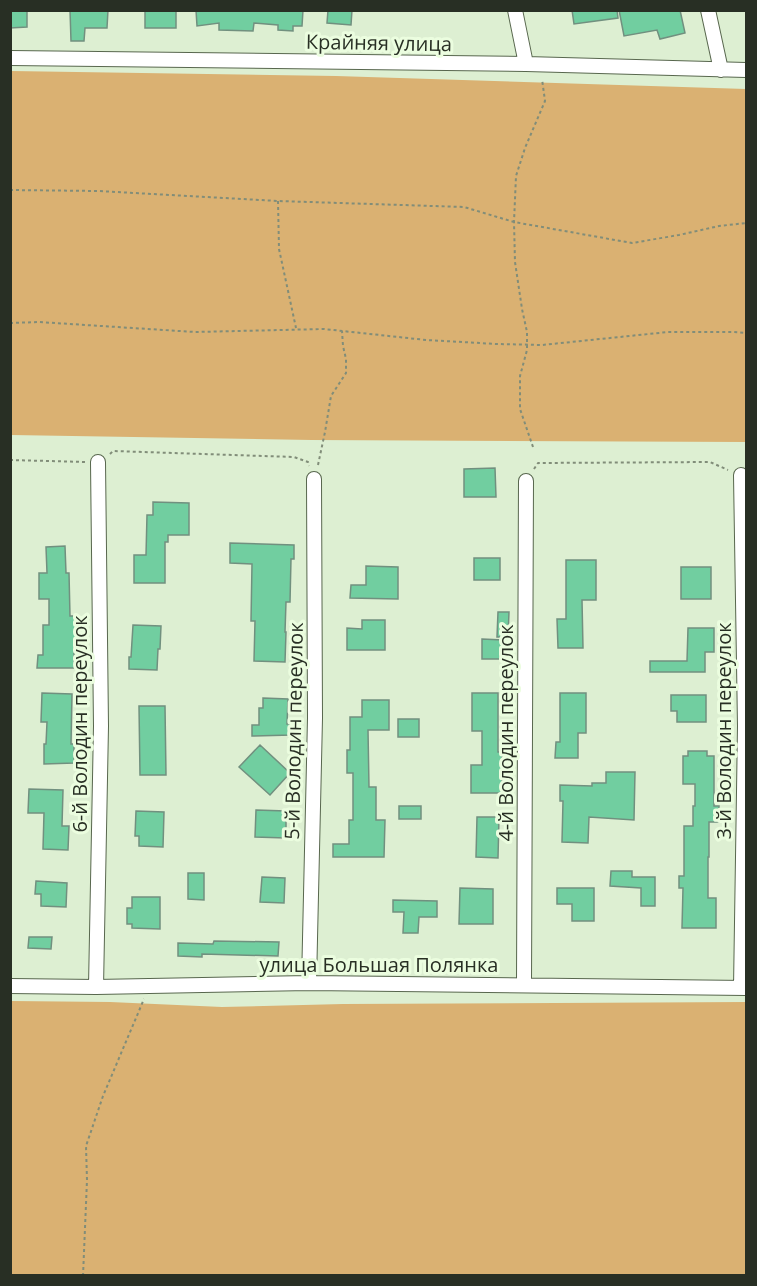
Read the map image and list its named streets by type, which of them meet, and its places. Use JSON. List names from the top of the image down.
{
  "streets": {
    "street": [
      "Крайняя улица",
      "6-й Володин переулок",
      "5-й Володин переулок",
      "3-й Володин переулок",
      "4-й Володин переулок",
      "улица Большая Полянка"
    ]
  },
  "crossings": [
    ["6-й Володин переулок", "улица Большая Полянка"],
    ["5-й Володин переулок", "улица Большая Полянка"],
    ["3-й Володин переулок", "улица Большая Полянка"],
    ["4-й Володин переулок", "улица Большая Полянка"]
  ]
}
